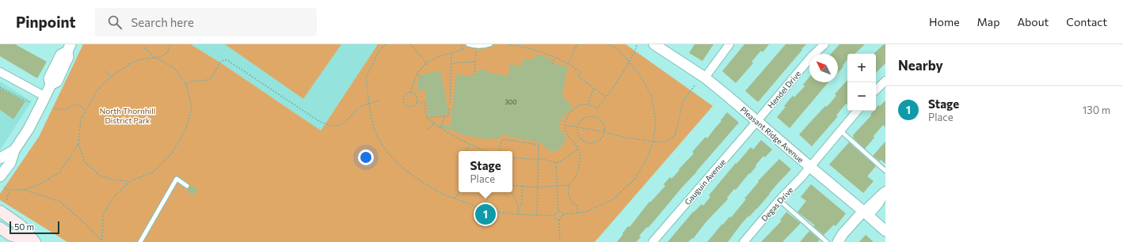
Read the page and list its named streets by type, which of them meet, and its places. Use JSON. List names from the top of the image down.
{
  "streets": {
    "street": [
      "Hendel Drive",
      "Pleasant Ridge Avenue",
      "Gauguin Avenue",
      "Degas Drive"
    ]
  },
  "crossings": [
    ["Hendel Drive", "Pleasant Ridge Avenue"],
    ["Hendel Drive", "Gauguin Avenue"],
    ["Pleasant Ridge Avenue", "Gauguin Avenue"],
    ["Pleasant Ridge Avenue", "Degas Drive"]
  ],
  "parks": ["North Thornhill District Park"],
  "house_numbers": ["300"],
  "scale_bar": "50 m",
  "north": "top left",
  "page": {
    "header": "Pinpoint",
    "search": "Search here",
    "nav": [
      "Home",
      "Map",
      "About",
      "Contact"
    ],
    "heading": "Nearby",
    "map_buttons": ["+", "−"],
    "list": [
      {
        "mark": "1",
        "name": "Stage",
        "note": "Place",
        "value": "130 m"
      }
    ],
    "popup": ["Stage", "Place"],
    "pins": "1",
    "scale": "50 m"
  }
}
